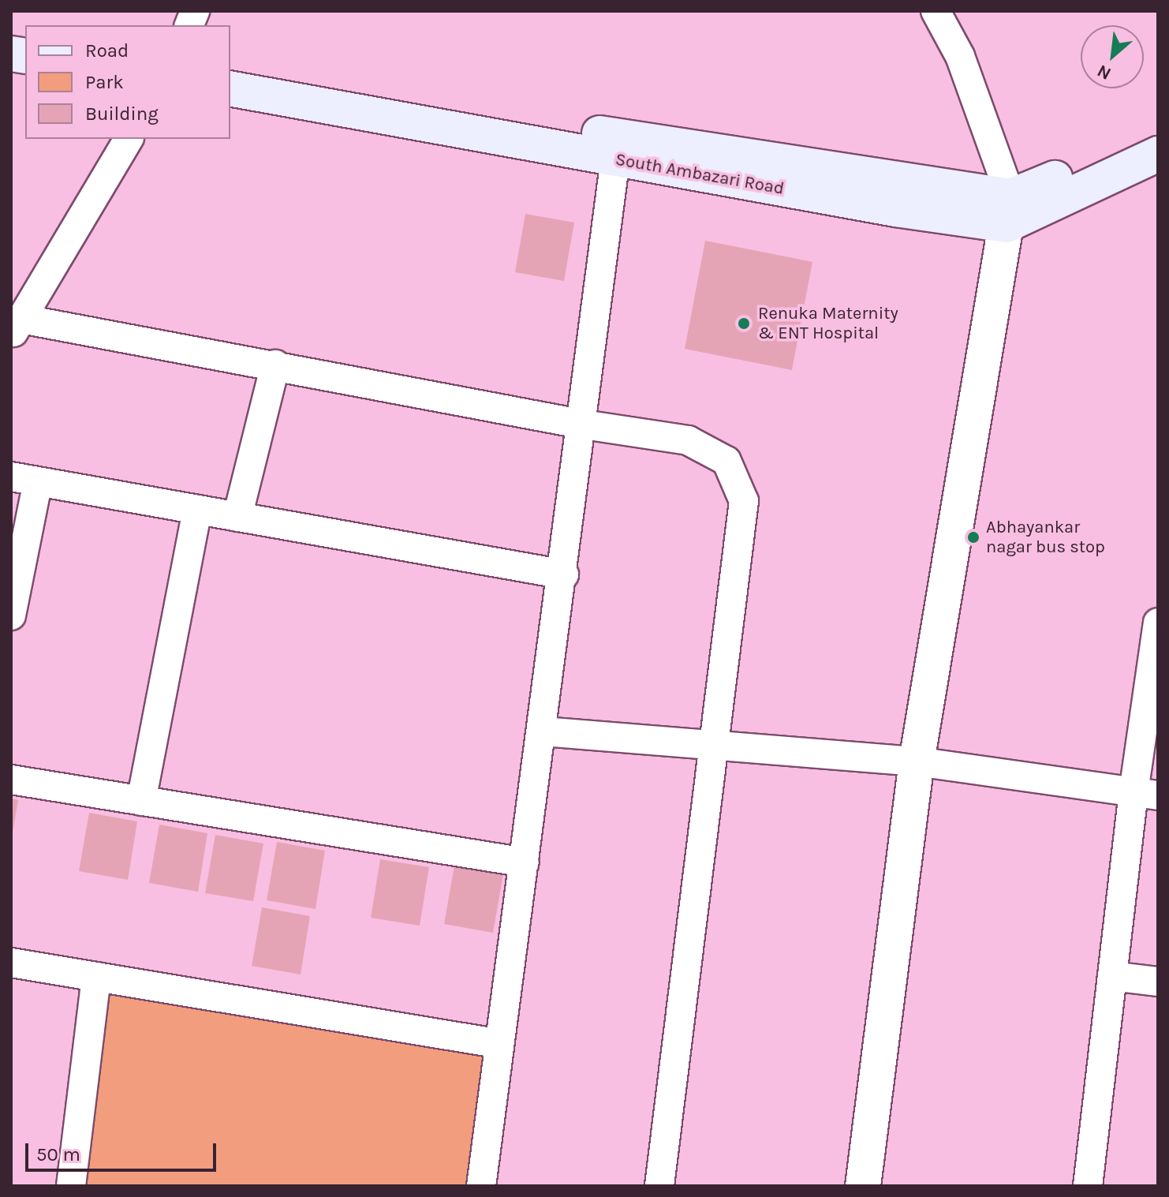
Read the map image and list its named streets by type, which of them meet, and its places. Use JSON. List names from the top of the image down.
{
  "streets": {
    "main road": ["South Ambazari Road"]
  },
  "places": ["Renuka Maternity & ENT Hospital", "Abhayankar nagar bus stop"],
  "legend": ["Road", "Park", "Building"],
  "scale_bar": "50 m",
  "north": "bottom left"
}
